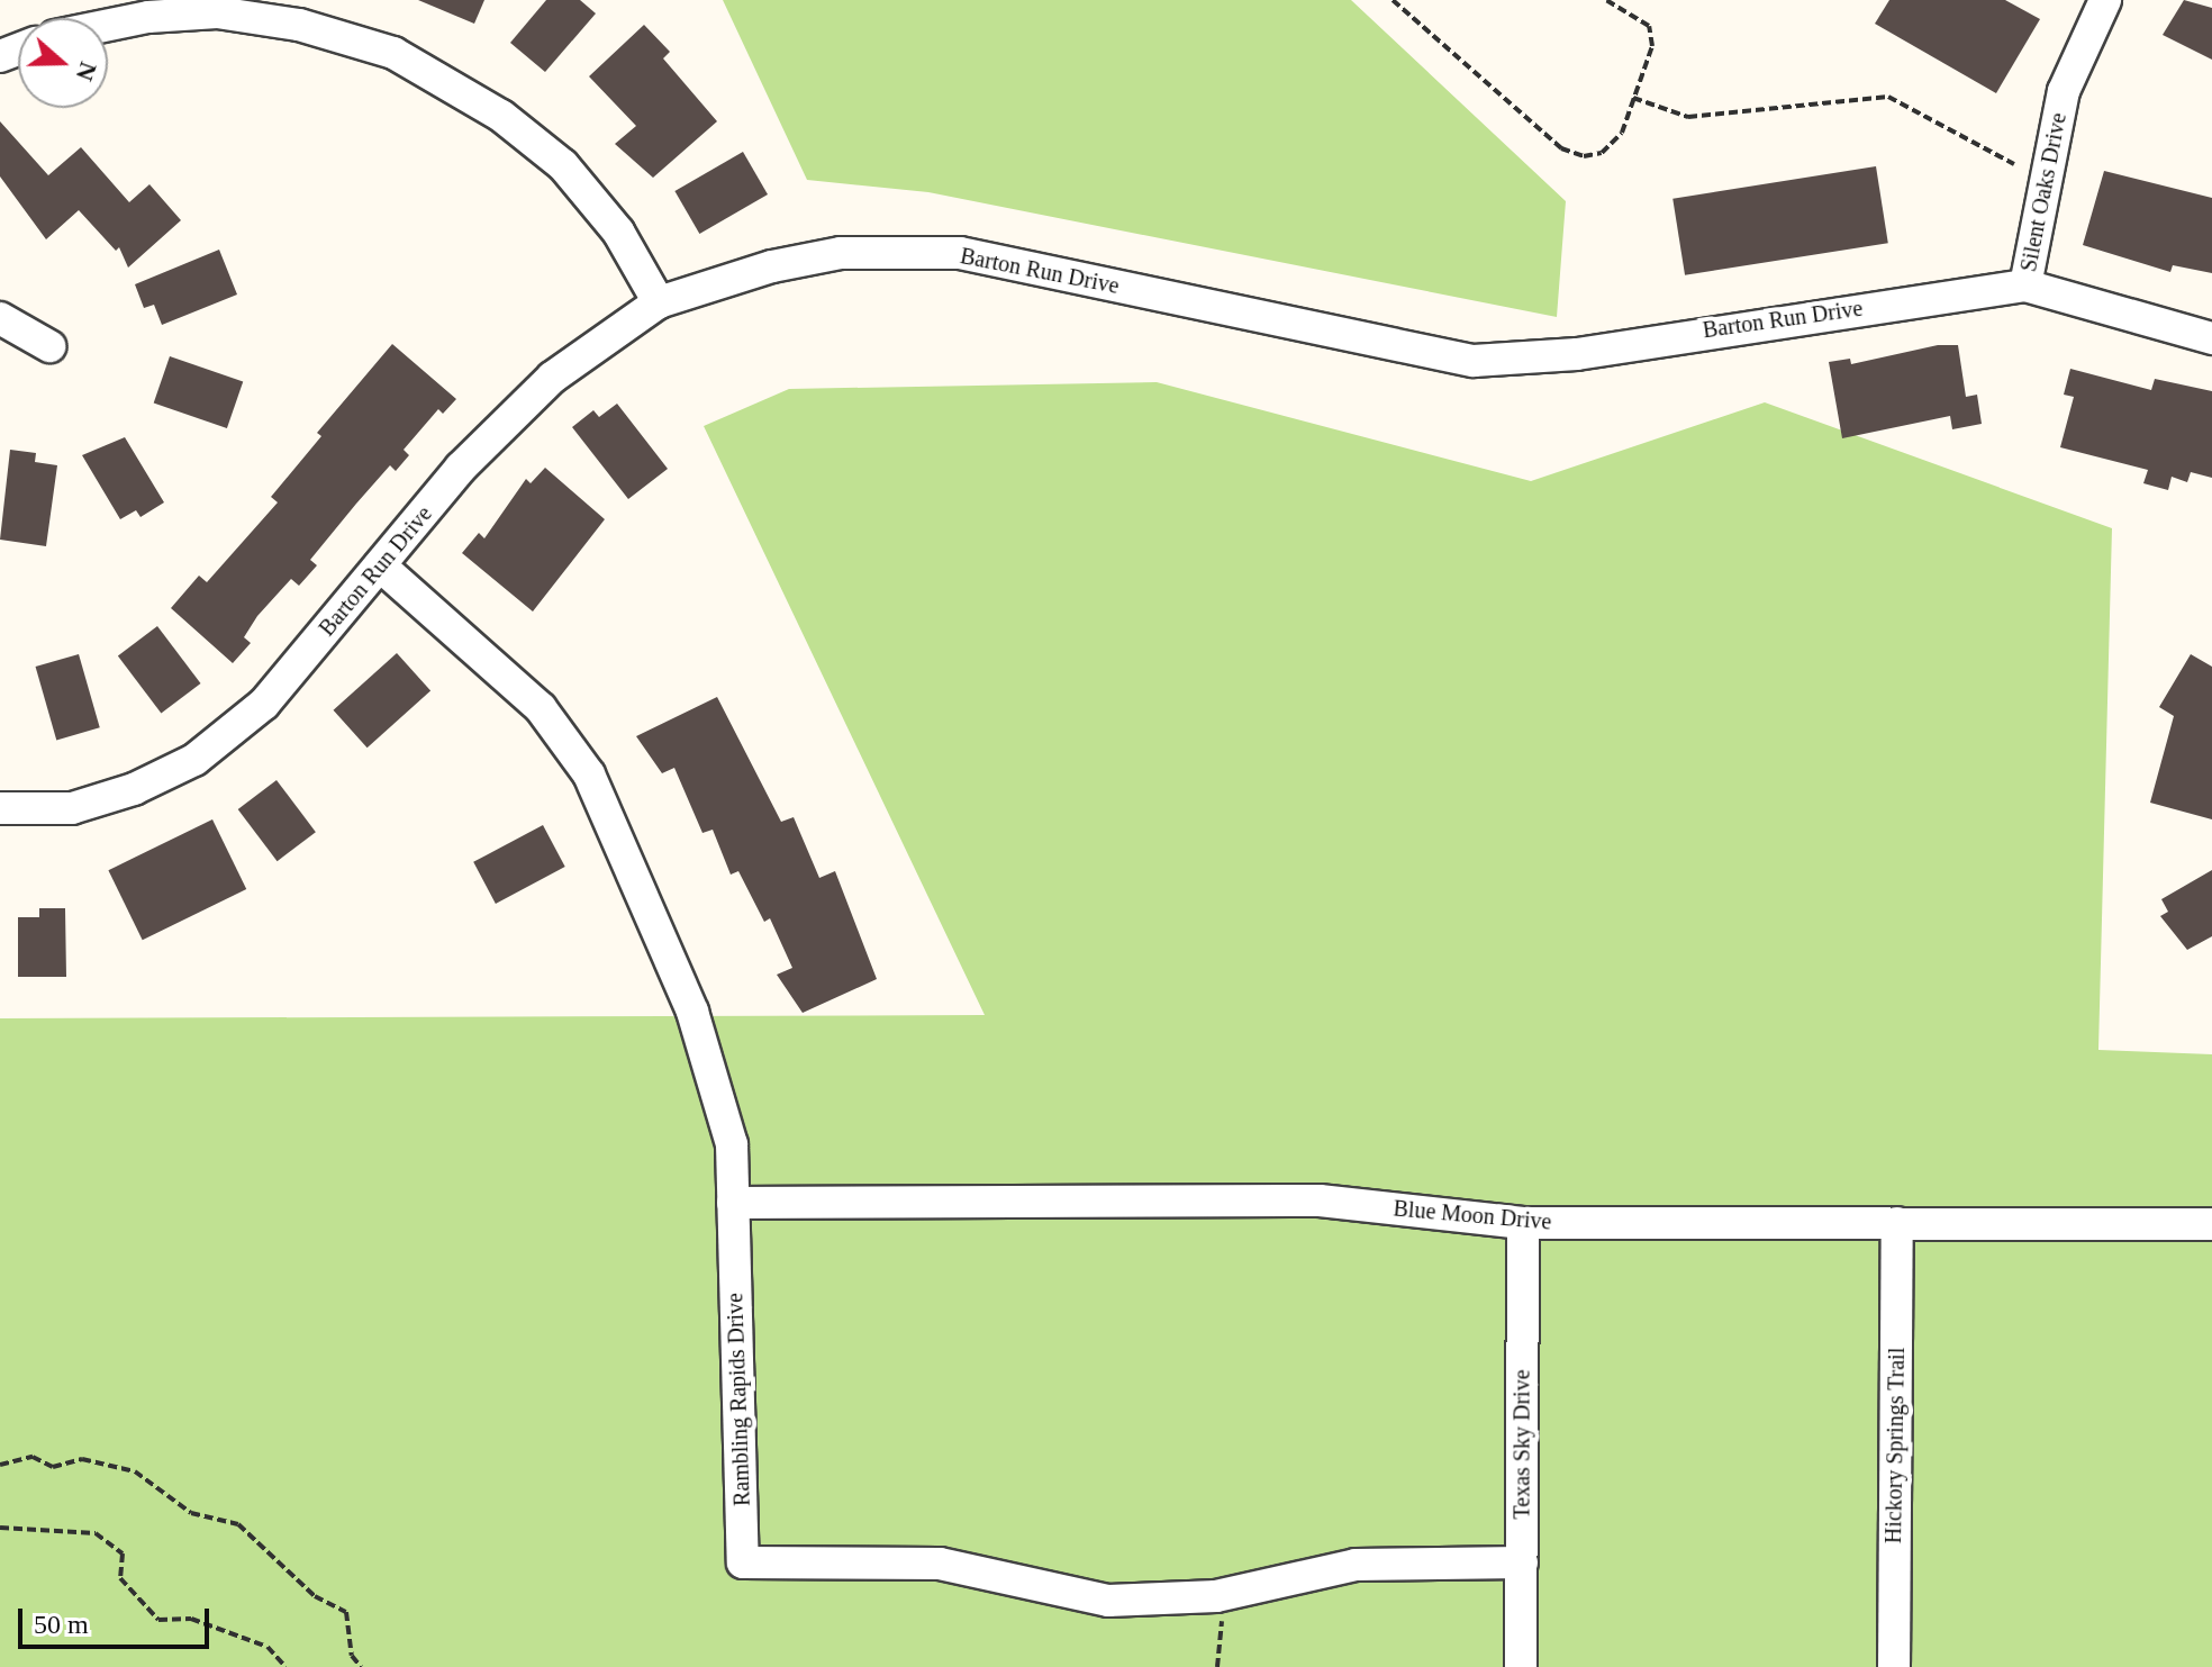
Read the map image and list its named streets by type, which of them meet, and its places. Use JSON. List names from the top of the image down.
{
  "streets": {
    "street": [
      "Silent Oaks Drive",
      "Barton Run Drive",
      "Blue Moon Drive",
      "Rambling Rapids Drive",
      "Texas Sky Drive",
      "Hickory Springs Trail"
    ]
  },
  "crossings": [
    ["Silent Oaks Drive", "Barton Run Drive"],
    ["Barton Run Drive", "Rambling Rapids Drive"],
    ["Blue Moon Drive", "Rambling Rapids Drive"],
    ["Blue Moon Drive", "Texas Sky Drive"],
    ["Blue Moon Drive", "Hickory Springs Trail"],
    ["Rambling Rapids Drive", "Texas Sky Drive"]
  ],
  "scale_bar": "50 m",
  "north": "right"
}
